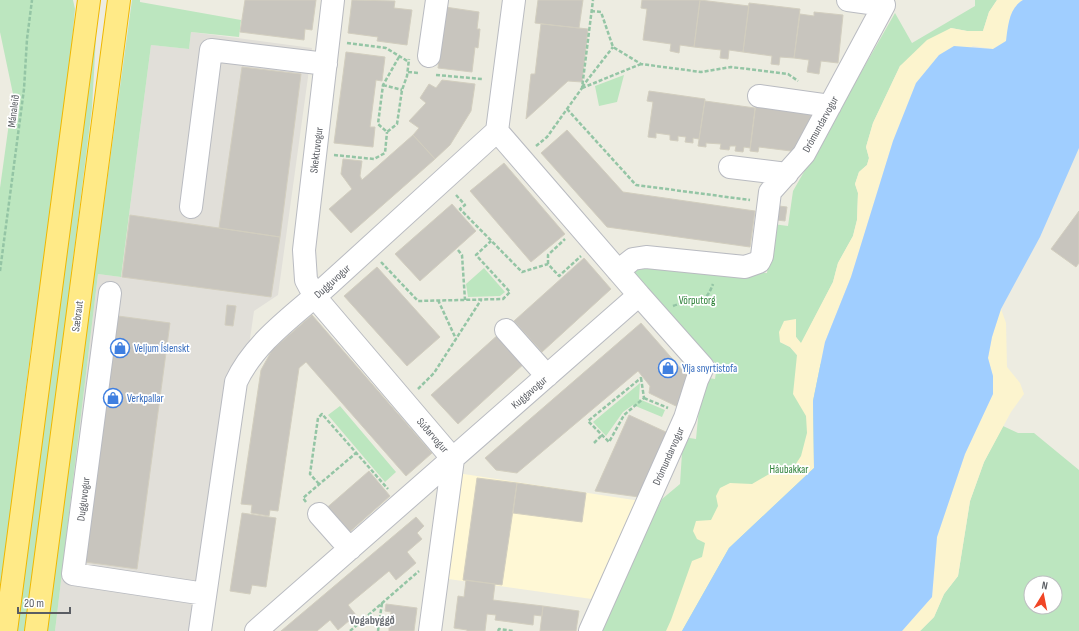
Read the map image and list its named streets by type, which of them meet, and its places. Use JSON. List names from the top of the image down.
{
  "streets": {
    "highway": ["Sæbraut"],
    "street": [
      "Drómundarvogur",
      "Skektuvogur",
      "Dugguvogur",
      "Kuggavogur",
      "Súðarvogur"
    ],
    "path": ["Mánaleið"]
  },
  "crossings": [
    ["Drómundarvogur", "Kuggavogur"],
    ["Skektuvogur", "Dugguvogur"],
    ["Skektuvogur", "Súðarvogur"],
    ["Dugguvogur", "Súðarvogur"],
    ["Kuggavogur", "Súðarvogur"]
  ],
  "districts": ["Vogabyggð"],
  "parks": ["Vörputorg", "Háubakkar"],
  "places": {
    "shop": ["Veljum Íslenskt", "Ylja snyrtistofa", "Verkpallar"]
  },
  "scale_bar": "20 m",
  "north": "top"
}
